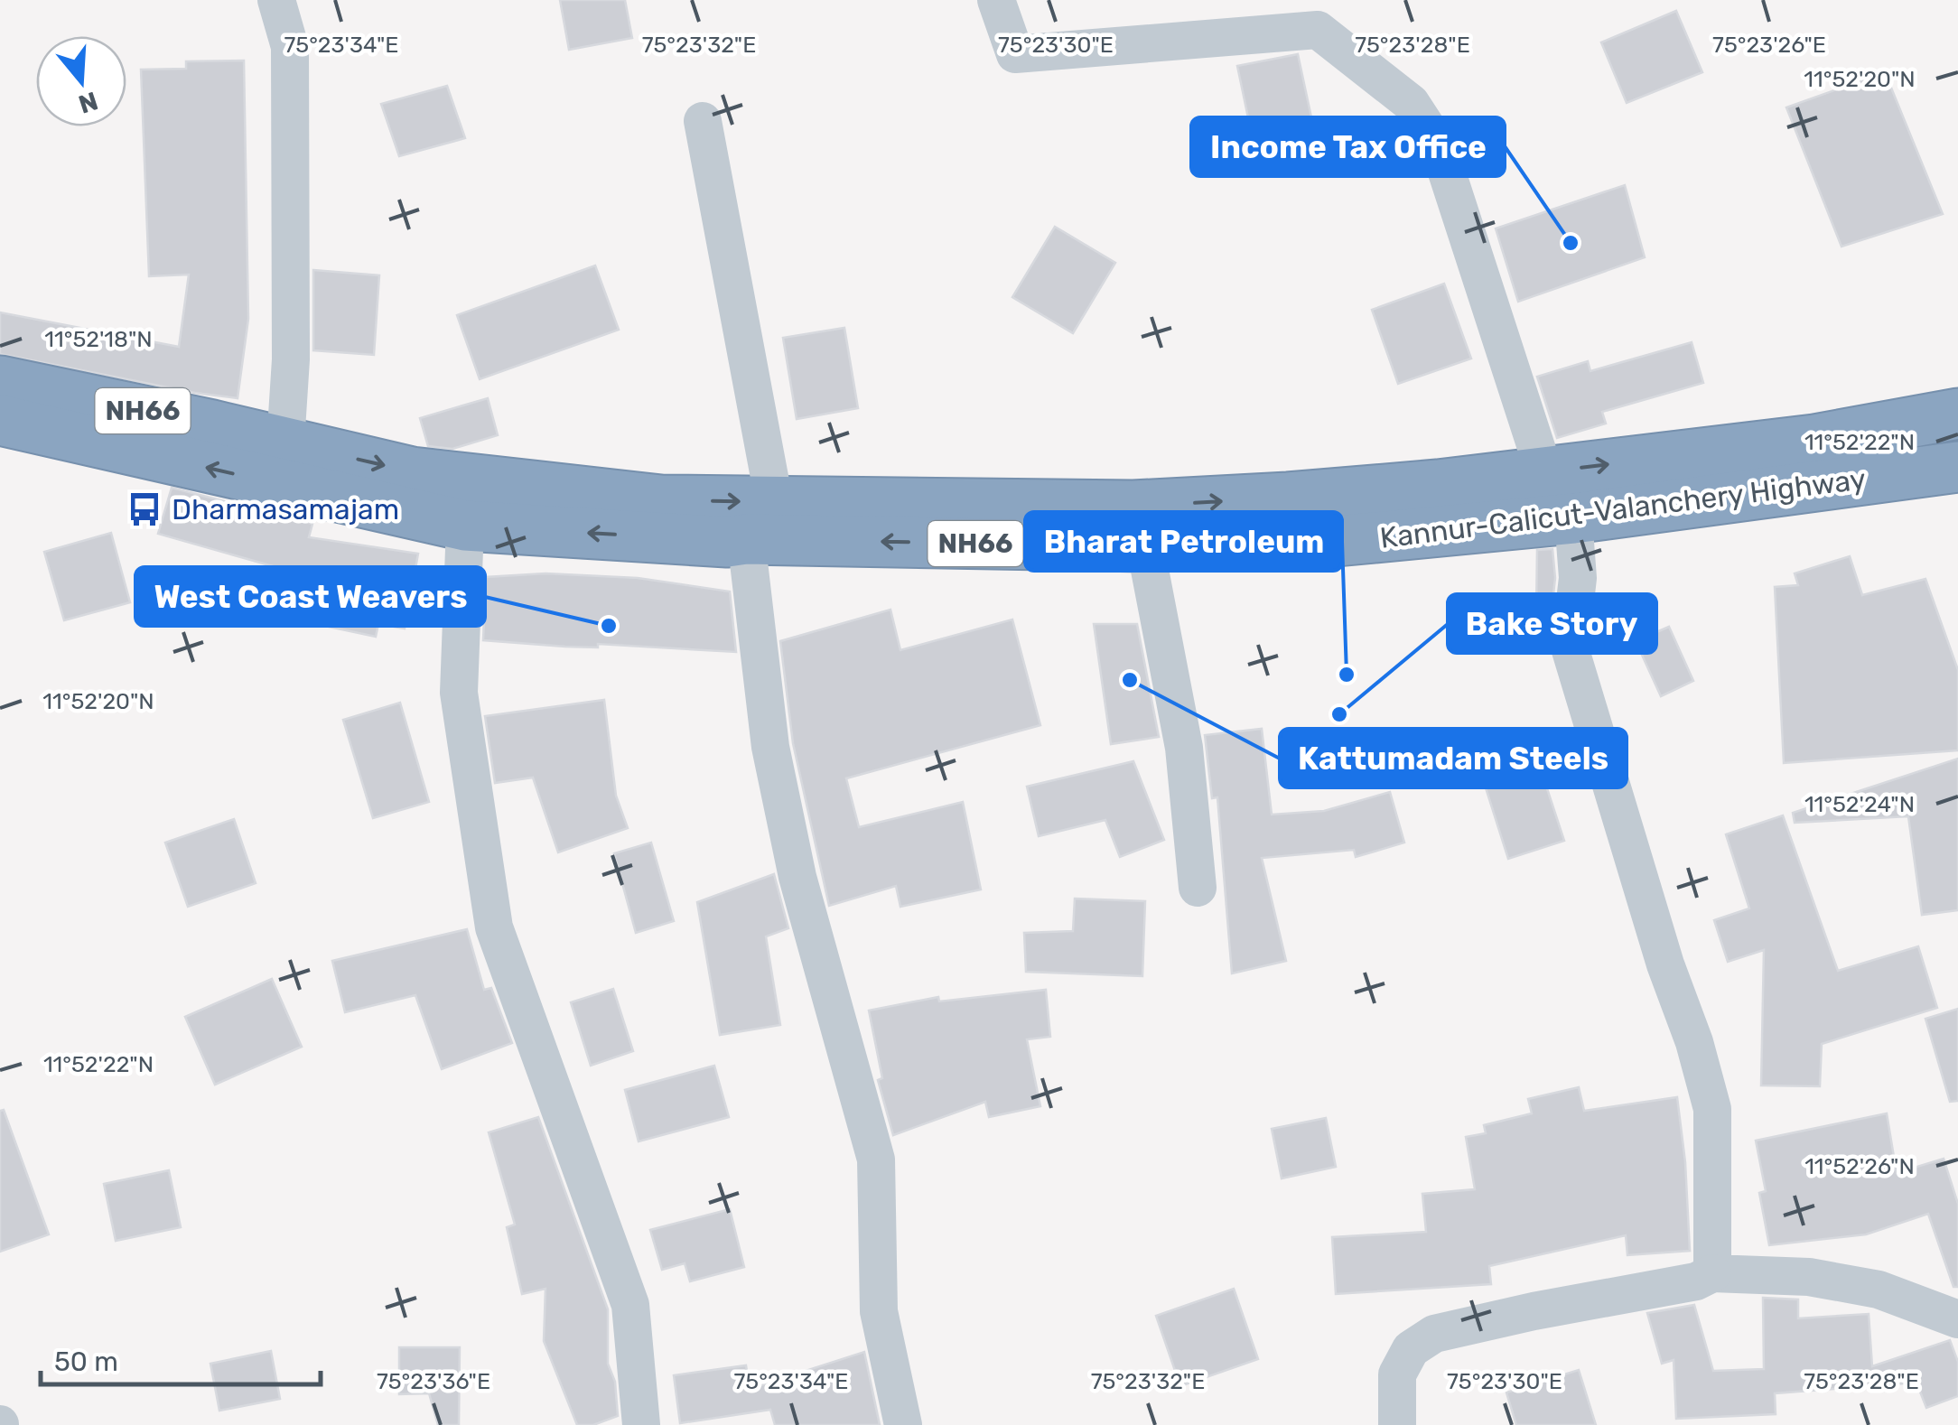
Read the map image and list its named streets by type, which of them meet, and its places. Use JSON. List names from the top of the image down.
{
  "streets": {
    "highway": ["NH66", "Kannur-Calicut-Valanchery Highway"]
  },
  "places": {
    "other": [
      "Income Tax Office",
      "West Coast Weavers",
      "Bharat Petroleum",
      "Kattumadam Steels",
      "Bake Story"
    ],
    "bus stop": ["Dharmasamajam"]
  },
  "scale_bar": "50 m",
  "north": "bottom",
  "coordinates": [
    "75°23'34\"E",
    "75°23'32\"E",
    "75°23'30\"E",
    "75°23'28\"E",
    "75°23'26\"E",
    "11°52'20\"N",
    "11°52'18\"N",
    "11°52'22\"N",
    "11°52'24\"N",
    "11°52'26\"N",
    "75°23'36\"E"
  ]
}
